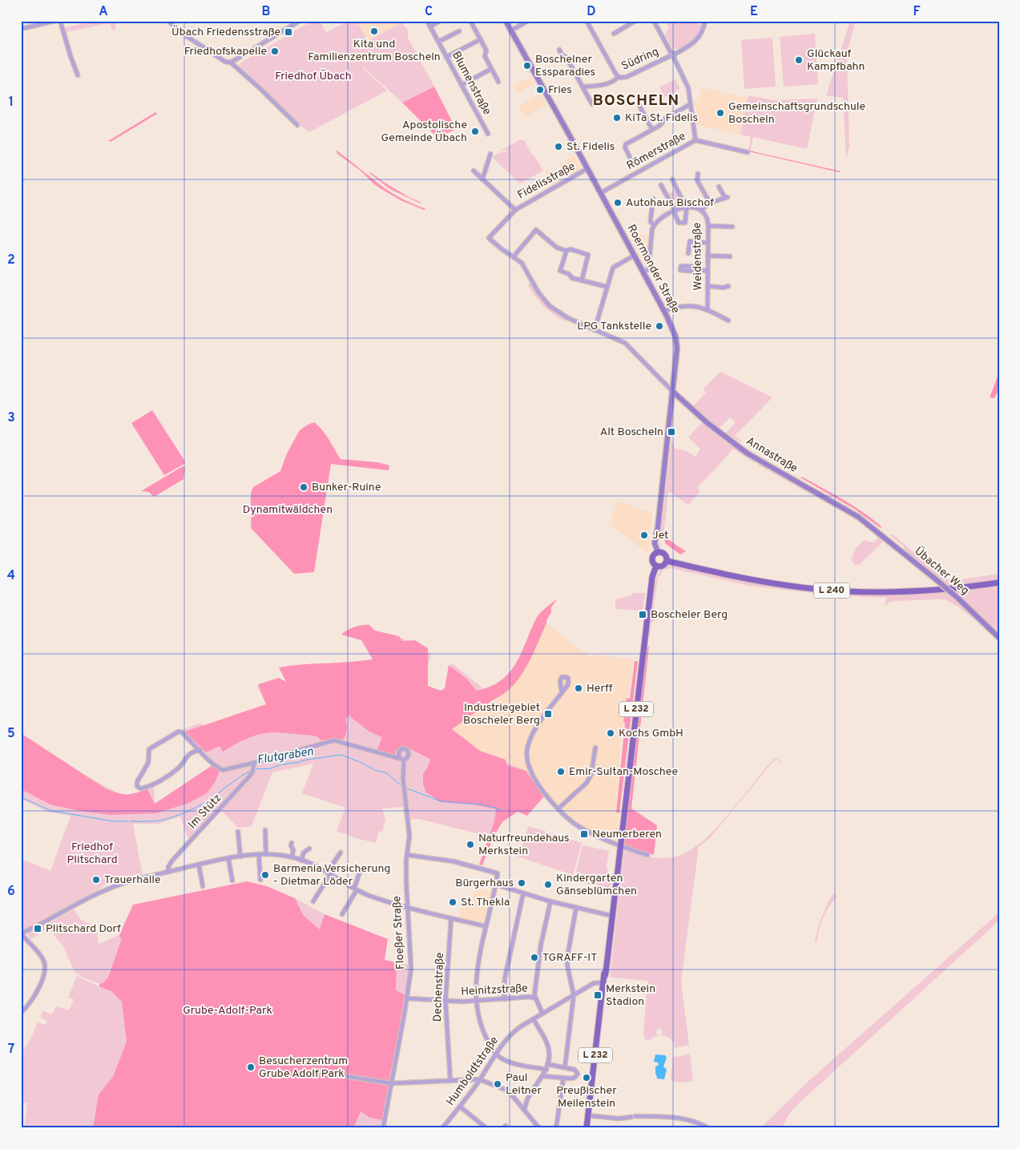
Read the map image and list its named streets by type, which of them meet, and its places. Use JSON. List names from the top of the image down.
{
  "streets": {
    "main road": [
      "Roermonder Straße",
      "Annastraße",
      "Übacher Weg",
      "L 240",
      "L 232"
    ],
    "street": [
      "Südring",
      "Blumenstraße",
      "Römerstraße",
      "Fidelisstraße",
      "Weidenstraße",
      "Im Stütz",
      "Floeßer Straße",
      "Dechenstraße",
      "Heinitzstraße",
      "Humboldtstraße"
    ]
  },
  "crossings": [
    ["Römerstraße", "Roermonder Straße"],
    ["Fidelisstraße", "Roermonder Straße"],
    ["Roermonder Straße", "Annastraße"],
    ["Roermonder Straße", "L 240"],
    ["Roermonder Straße", "L 232"],
    ["Annastraße", "Übacher Weg"],
    ["L 240", "L 232"],
    ["L 232", "Humboldtstraße"],
    ["Im Stütz", "Floeßer Straße"],
    ["Floeßer Straße", "Heinitzstraße"],
    ["Dechenstraße", "Heinitzstraße"]
  ],
  "districts": ["BOSCHELN"],
  "water": ["Flutgraben"],
  "parks": [
    "Friedhof Übach",
    "Dynamitwäldchen",
    "Friedhof Plitschard",
    "Grube-Adolf-Park"
  ],
  "places": {
    "other": [
      "Kita und Familienzentrum Boscheln",
      "Friedhofskapelle",
      "Glückauf Kampfbahn",
      "Boschelner Essparadies",
      "Fries",
      "Gemeinschaftsgrundschule Boscheln",
      "KiTa St. Fidelis",
      "Apostolische Gemeinde Übach",
      "St. Fidelis",
      "Autohaus Bischof",
      "LPG Tankstelle",
      "Bunker-Ruine",
      "Jet",
      "Herff",
      "Kochs GmbH",
      "Emir-Sultan-Moschee",
      "Naturfreundehaus Merkstein",
      "Barmenia Versicherung - Dietmar Löder",
      "Trauerhalle",
      "Bürgerhaus",
      "Kindergarten Gänseblümchen",
      "St. Thekla",
      "TGRAFF-IT",
      "Besucherzentrum Grube Adolf Park",
      "Preußischer Meilenstein",
      "Paul Leitner"
    ],
    "transit": [
      "Übach Friedensstraße",
      "Alt Boscheln",
      "Boscheler Berg",
      "Industriegebiet Boscheler Berg",
      "Neumerberen",
      "Plitschard Dorf",
      "Merkstein Stadion"
    ]
  },
  "grid": {
    "columns": [
      "A",
      "B",
      "C",
      "D",
      "E",
      "F"
    ],
    "rows": [
      "1",
      "2",
      "3",
      "4",
      "5",
      "6",
      "7"
    ]
  }
}
